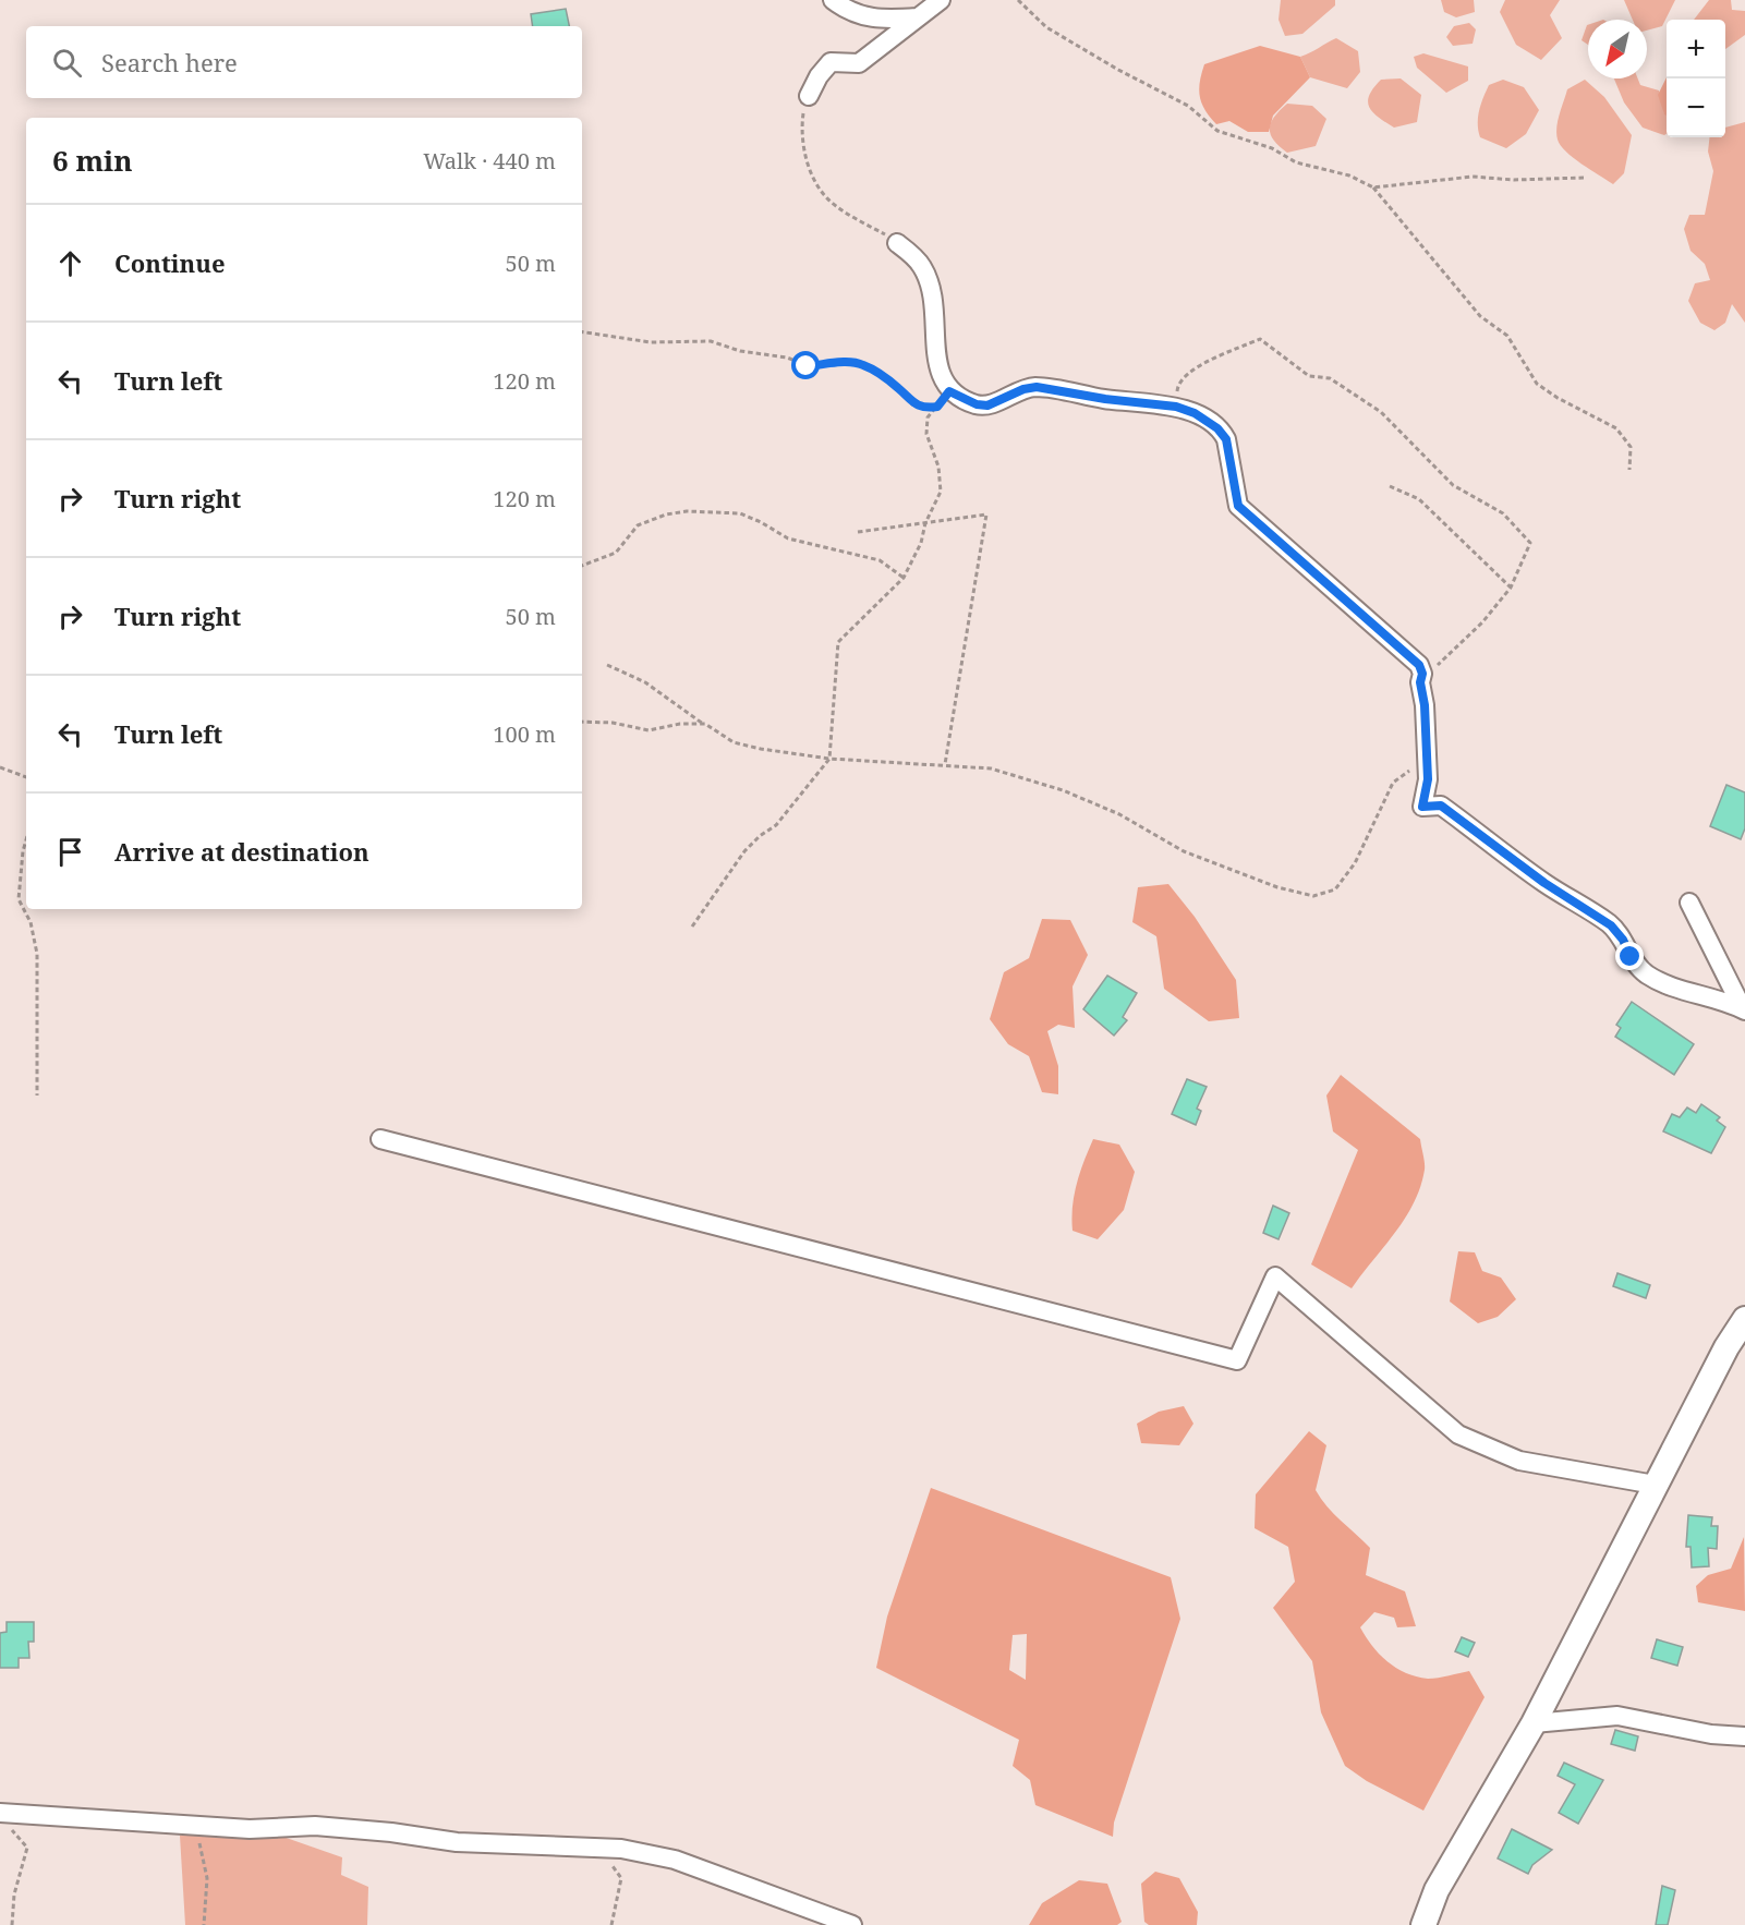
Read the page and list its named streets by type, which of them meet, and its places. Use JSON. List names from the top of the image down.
{
  "north": "bottom left",
  "page": {
    "map_buttons": ["+", "−"],
    "search": "Search here",
    "heading": ["6 min", "Walk · 440 m"],
    "list": [
      ["Continue", "50 m"],
      ["Turn left", "120 m"],
      ["Turn right", "120 m"],
      ["Turn right", "50 m"],
      ["Turn left", "100 m"],
      "Arrive at destination"
    ]
  }
}
